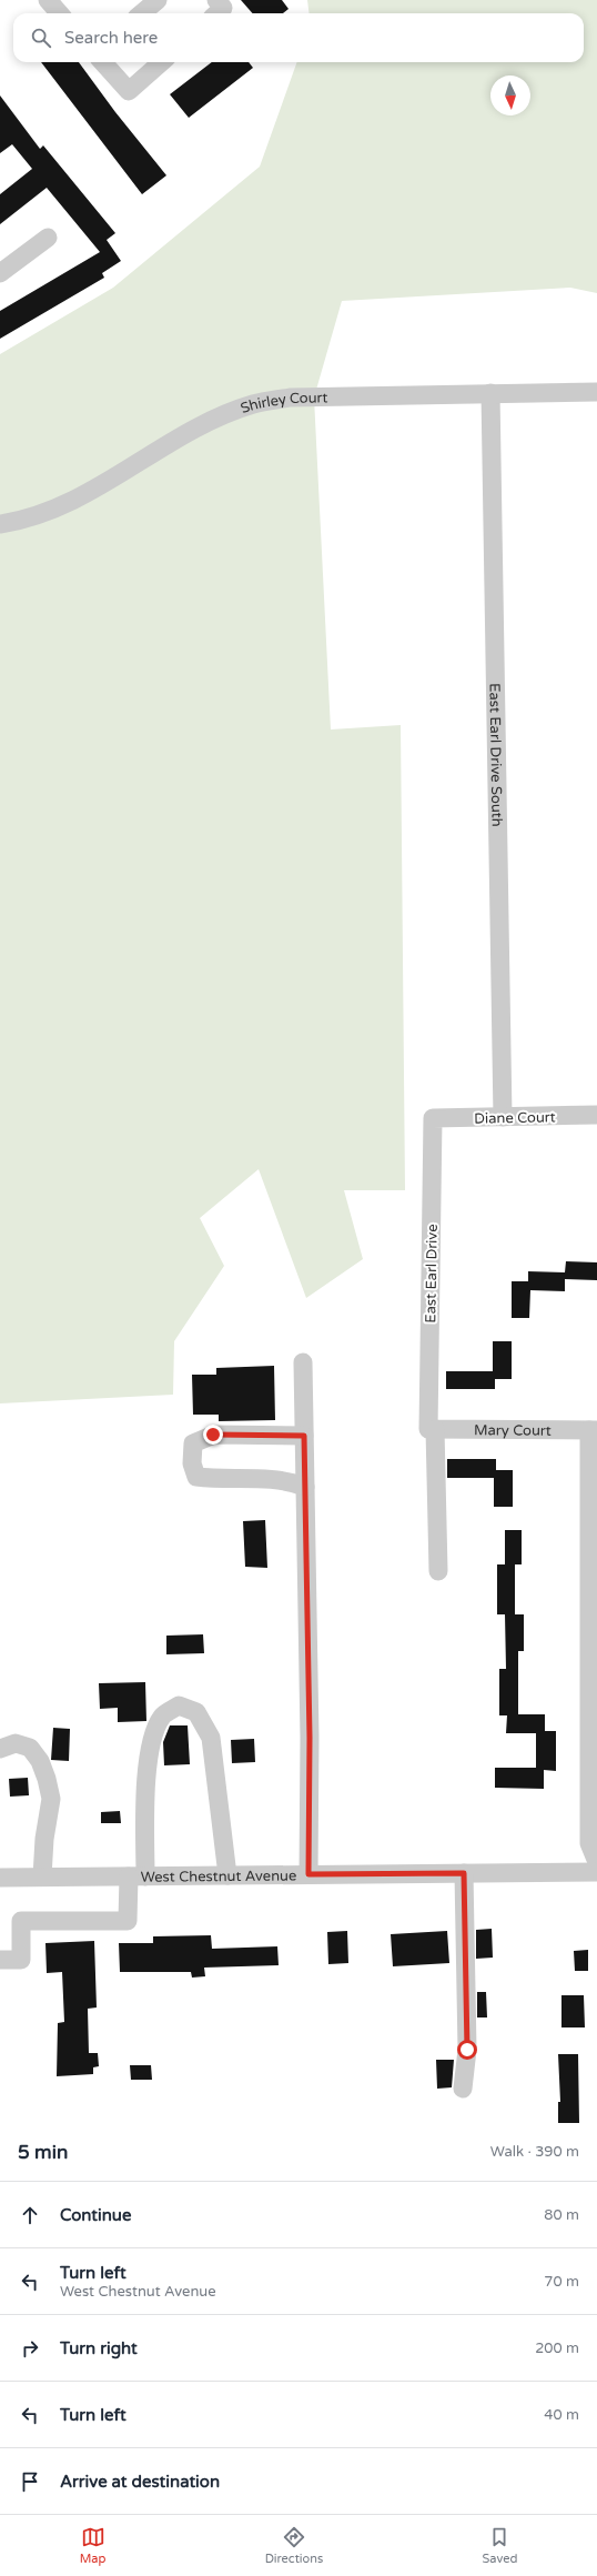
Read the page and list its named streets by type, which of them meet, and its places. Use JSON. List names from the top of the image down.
{
  "streets": {
    "street": [
      "Shirley Court",
      "East Earl Drive South",
      "Diane Court",
      "East Earl Drive",
      "Mary Court",
      "West Chestnut Avenue"
    ]
  },
  "crossings": [
    ["Shirley Court", "East Earl Drive South"],
    ["East Earl Drive South", "Diane Court"],
    ["Diane Court", "East Earl Drive"],
    ["East Earl Drive", "Mary Court"]
  ],
  "north": "bottom",
  "page": {
    "search": "Search here",
    "heading": ["5 min", "Walk · 390 m"],
    "list": [
      ["Continue", "80 m"],
      ["Turn left", "West Chestnut Avenue", "70 m"],
      ["Turn right", "200 m"],
      ["Turn left", "40 m"],
      "Arrive at destination"
    ],
    "nav": ["Map", "Directions", "Saved"]
  }
}
